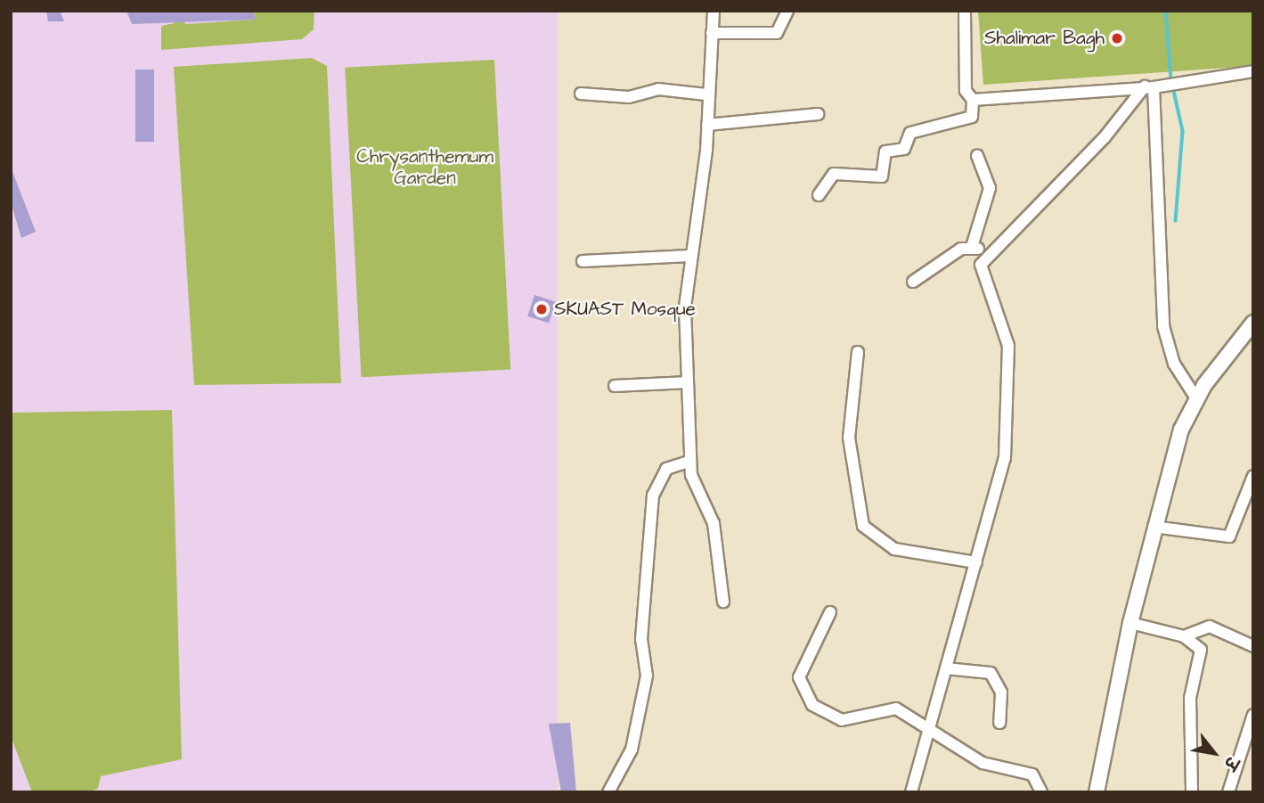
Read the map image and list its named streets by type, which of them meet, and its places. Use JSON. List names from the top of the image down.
{
  "parks": ["Chrysanthemum Garden"],
  "places": ["Shalimar Bagh", "SKUAST Mosque"],
  "north": "bottom right"
}
